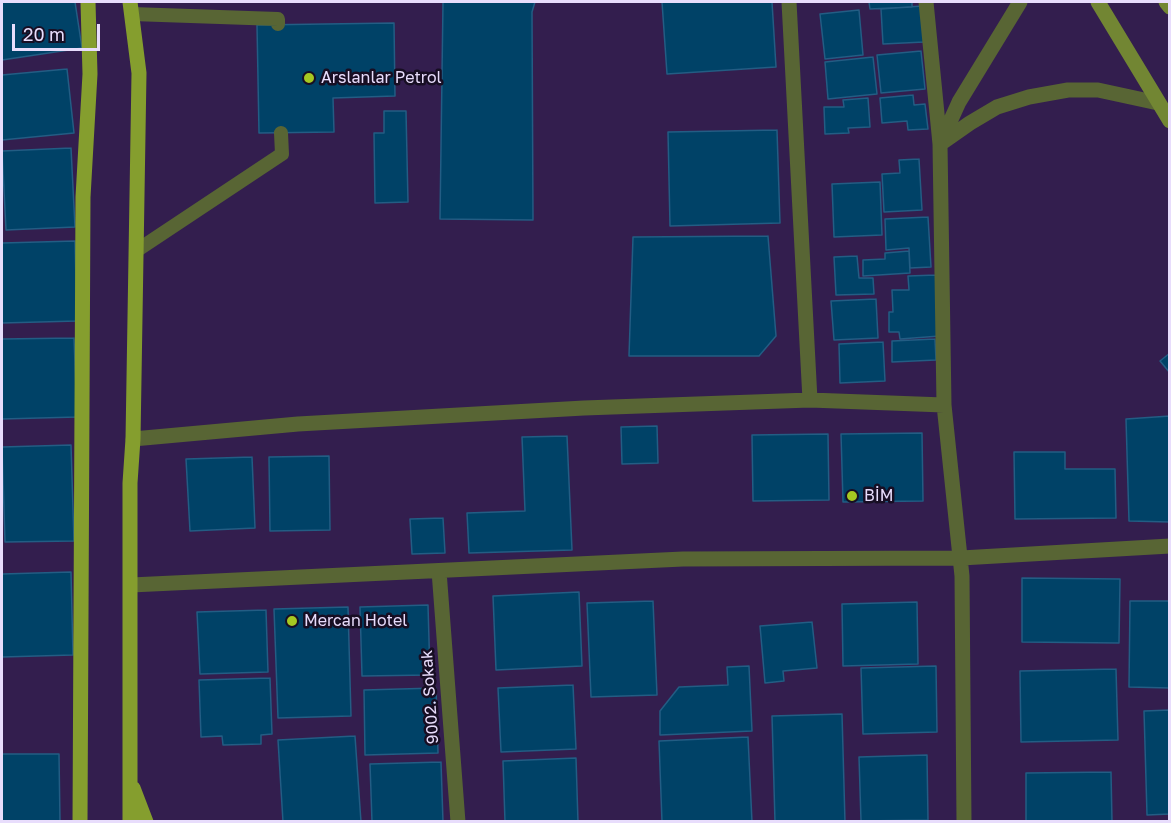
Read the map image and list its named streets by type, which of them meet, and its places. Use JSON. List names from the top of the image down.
{
  "streets": {
    "street": ["9002. Sokak"]
  },
  "places": ["Arslanlar Petrol", "BİM", "Mercan Hotel"],
  "scale_bar": "20 m"
}
